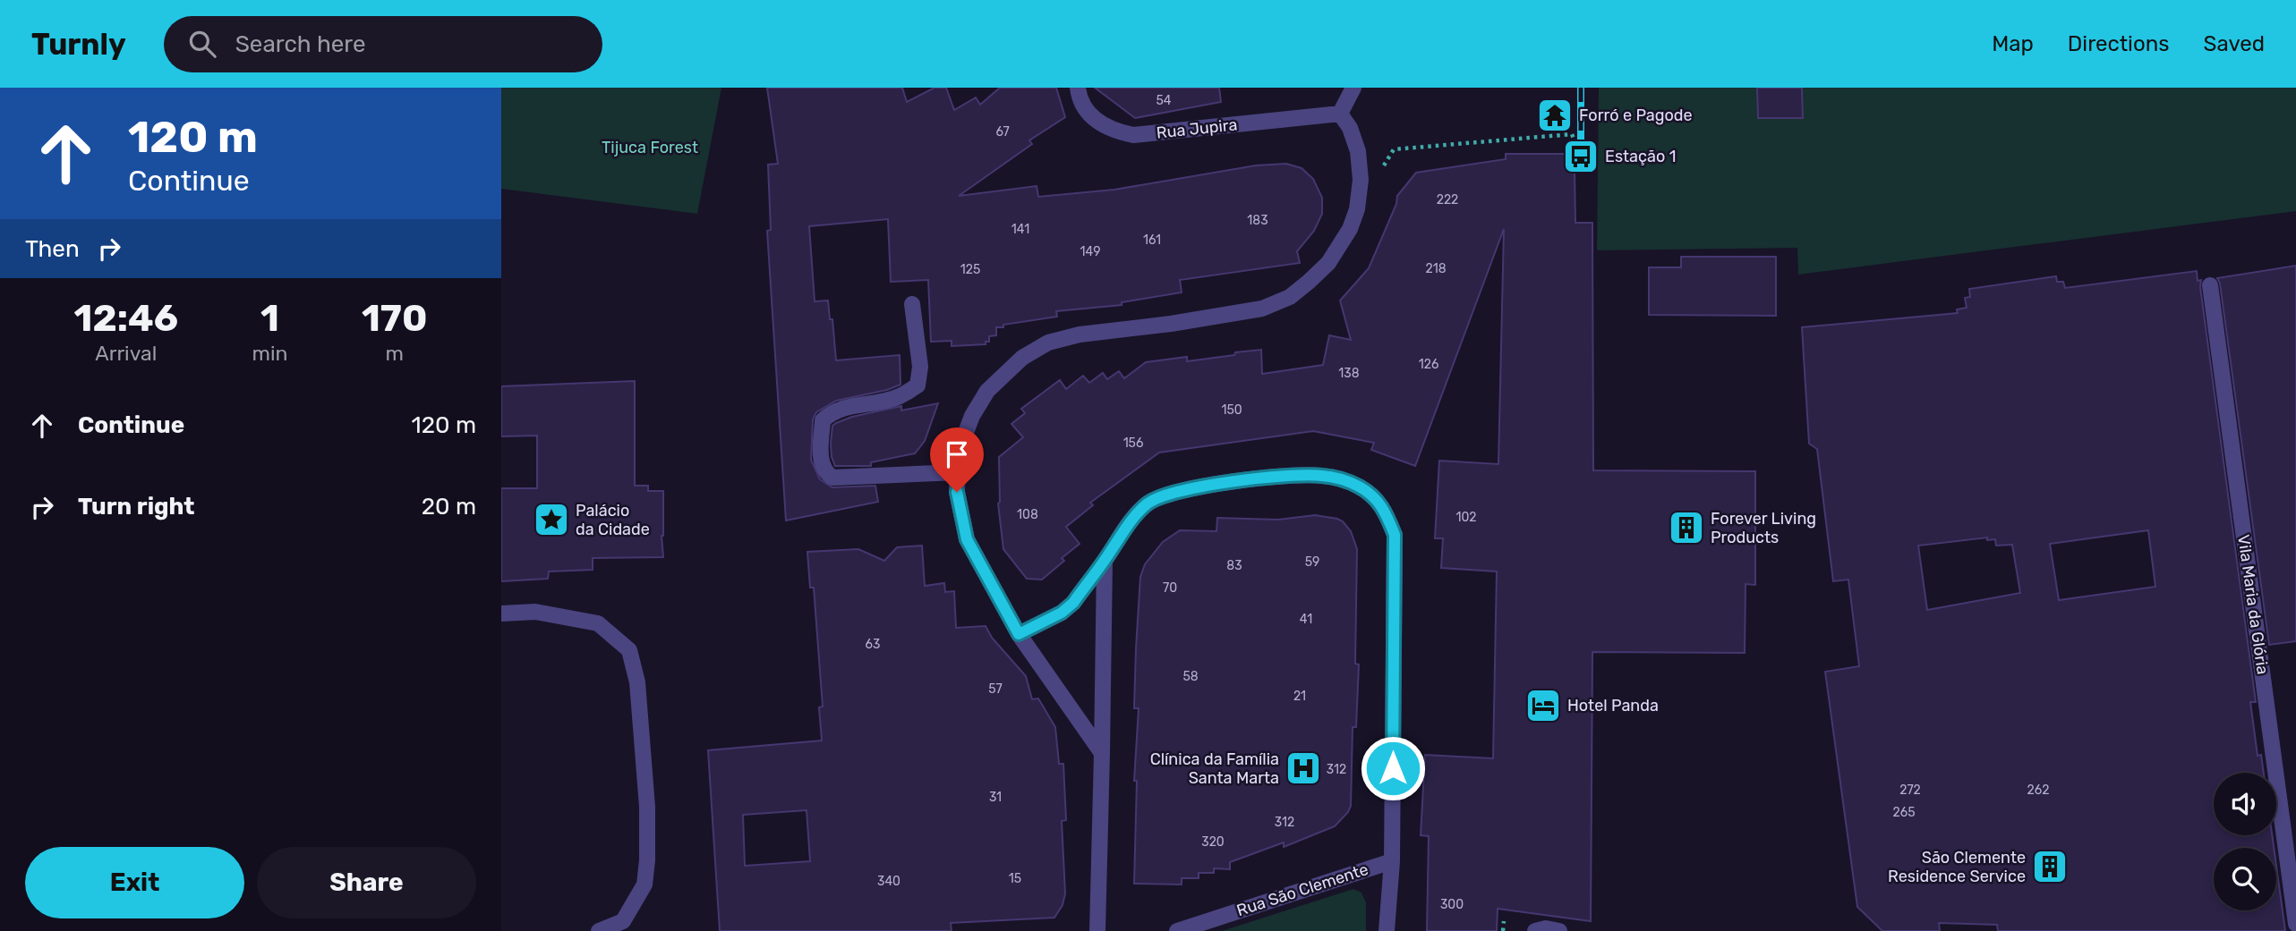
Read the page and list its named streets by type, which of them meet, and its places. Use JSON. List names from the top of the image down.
{
  "streets": {
    "street": ["Rua Jupira", "Vila Maria da Glória", "Rua São Clemente"]
  },
  "parks": ["Tijuca Forest"],
  "places": {
    "temple": ["Forró e Pagode"],
    "bus stop": ["Estação 1"],
    "place": ["Palácio da Cidade"],
    "building": ["Forever Living Products", "São Clemente Residence Service"],
    "hotel": ["Hotel Panda"],
    "hospital": ["Clínica da Família Santa Marta"]
  },
  "house_numbers": [
    "54",
    "67",
    "222",
    "183",
    "141",
    "161",
    "149",
    "218",
    "125",
    "126",
    "138",
    "150",
    "156",
    "108",
    "102",
    "59",
    "83",
    "70",
    "41",
    "63",
    "58",
    "57",
    "21",
    "312",
    "272",
    "262",
    "31",
    "265",
    "312",
    "320",
    "15",
    "340",
    "300"
  ],
  "page": {
    "header": "Turnly",
    "search": "Search here",
    "nav": ["Map", "Directions", "Saved"],
    "turn": ["120 m", "Continue"],
    "then": "Then",
    "eta": [
      "12:46",
      "Arrival",
      "1",
      "min",
      "170",
      "m"
    ],
    "list": [
      {
        "name": "Continue",
        "value": "120 m"
      },
      {
        "name": "Turn right",
        "value": "20 m"
      }
    ],
    "buttons": ["Exit", "Share"]
  }
}
